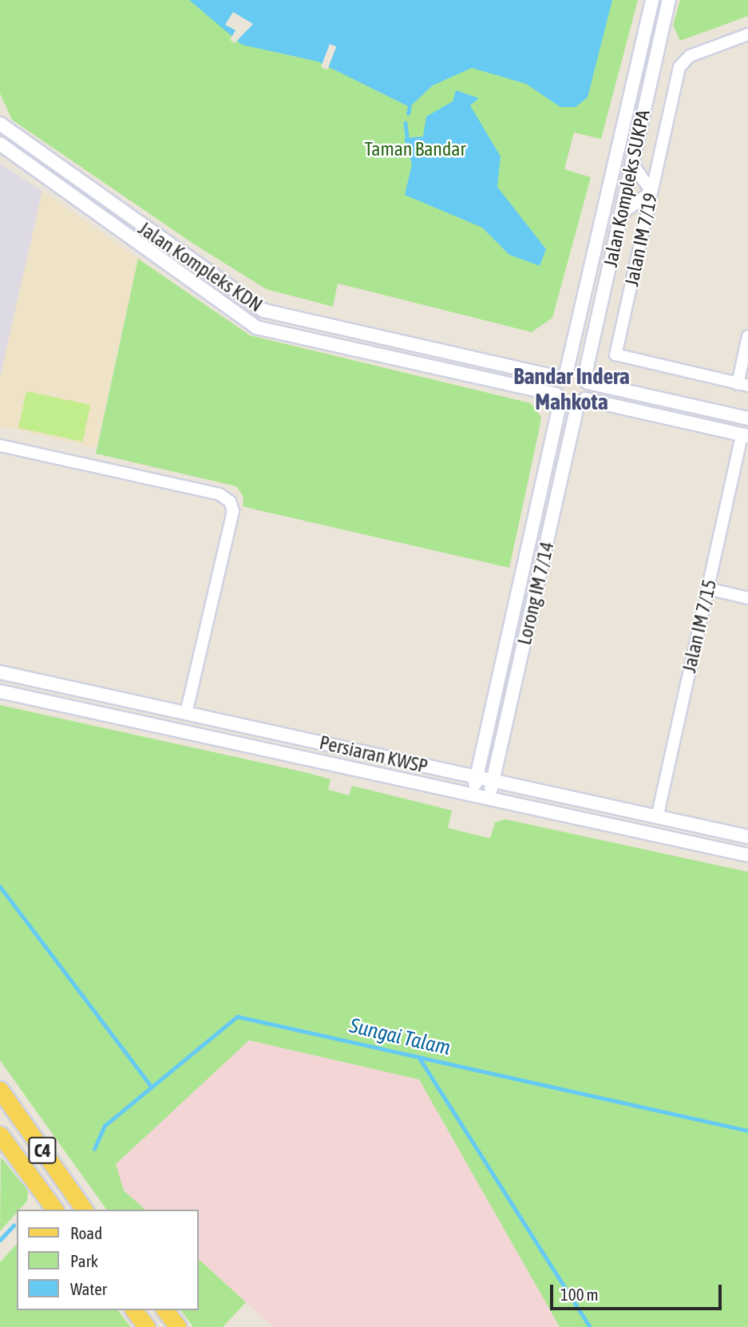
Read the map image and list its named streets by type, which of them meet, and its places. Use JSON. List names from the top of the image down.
{
  "streets": {
    "main road": ["C4"],
    "street": [
      "Jalan Kompleks SUKPA",
      "Jalan IM 7/19",
      "Jalan Kompleks KDN",
      "Lorong IM 7/14",
      "Jalan IM 7/15",
      "Persiaran KWSP"
    ]
  },
  "crossings": [
    ["Jalan Kompleks SUKPA", "Jalan Kompleks KDN"],
    ["Jalan Kompleks SUKPA", "Lorong IM 7/14"],
    ["Jalan Kompleks KDN", "Lorong IM 7/14"],
    ["Lorong IM 7/14", "Persiaran KWSP"],
    ["Jalan IM 7/15", "Persiaran KWSP"]
  ],
  "districts": ["Bandar Indera Mahkota"],
  "water": ["Sungai Talam"],
  "parks": ["Taman Bandar"],
  "legend": ["Road", "Park", "Water"],
  "scale_bar": "100 m"
}
